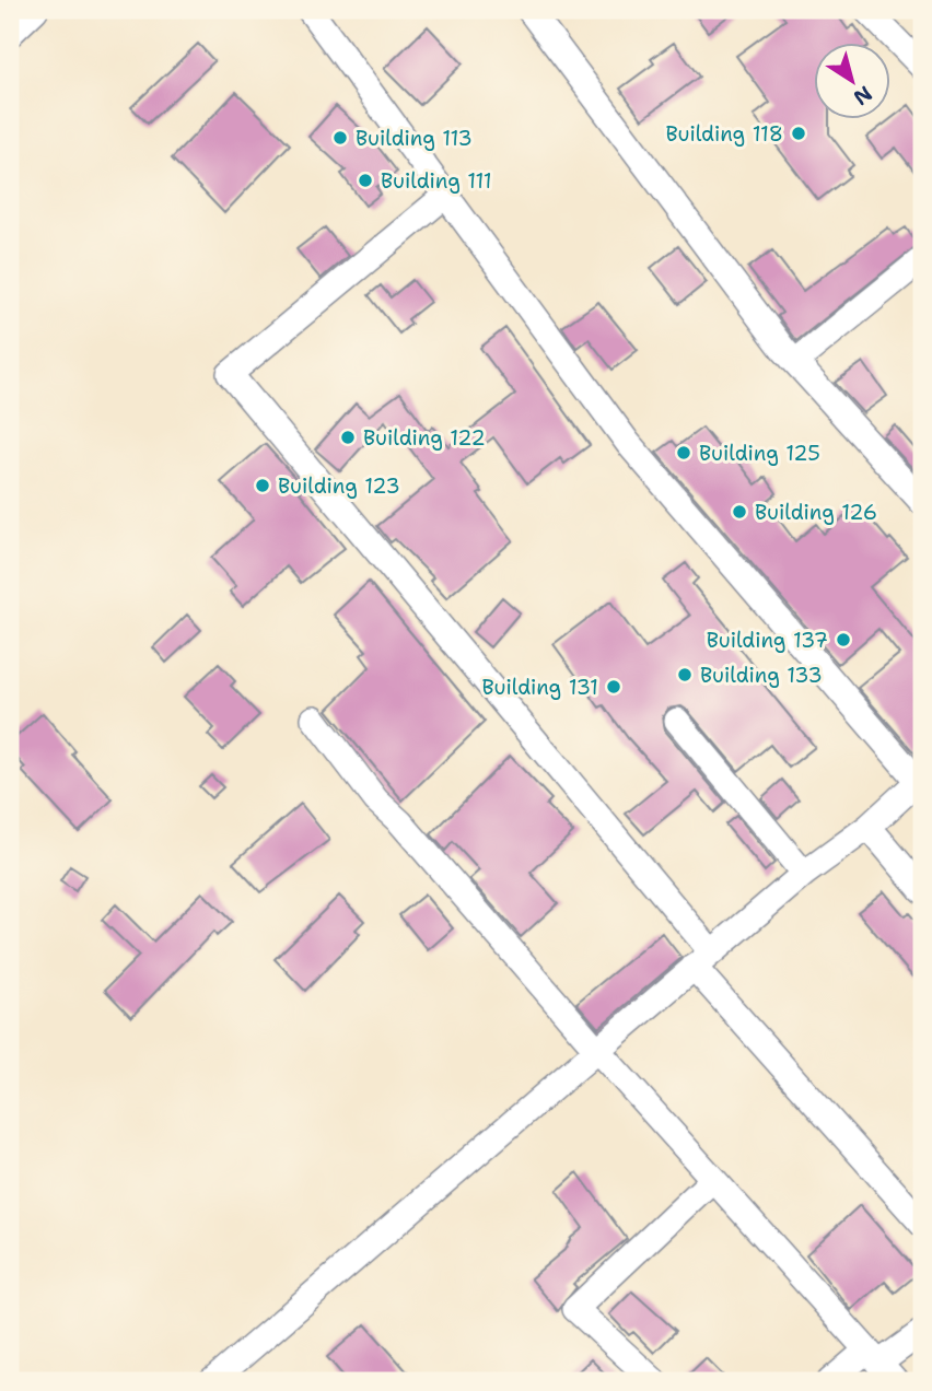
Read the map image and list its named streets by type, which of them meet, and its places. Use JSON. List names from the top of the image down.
{
  "places": [
    "Building 118",
    "Building 113",
    "Building 111",
    "Building 122",
    "Building 125",
    "Building 123",
    "Building 126",
    "Building 137",
    "Building 133",
    "Building 131"
  ],
  "north": "bottom right"
}
